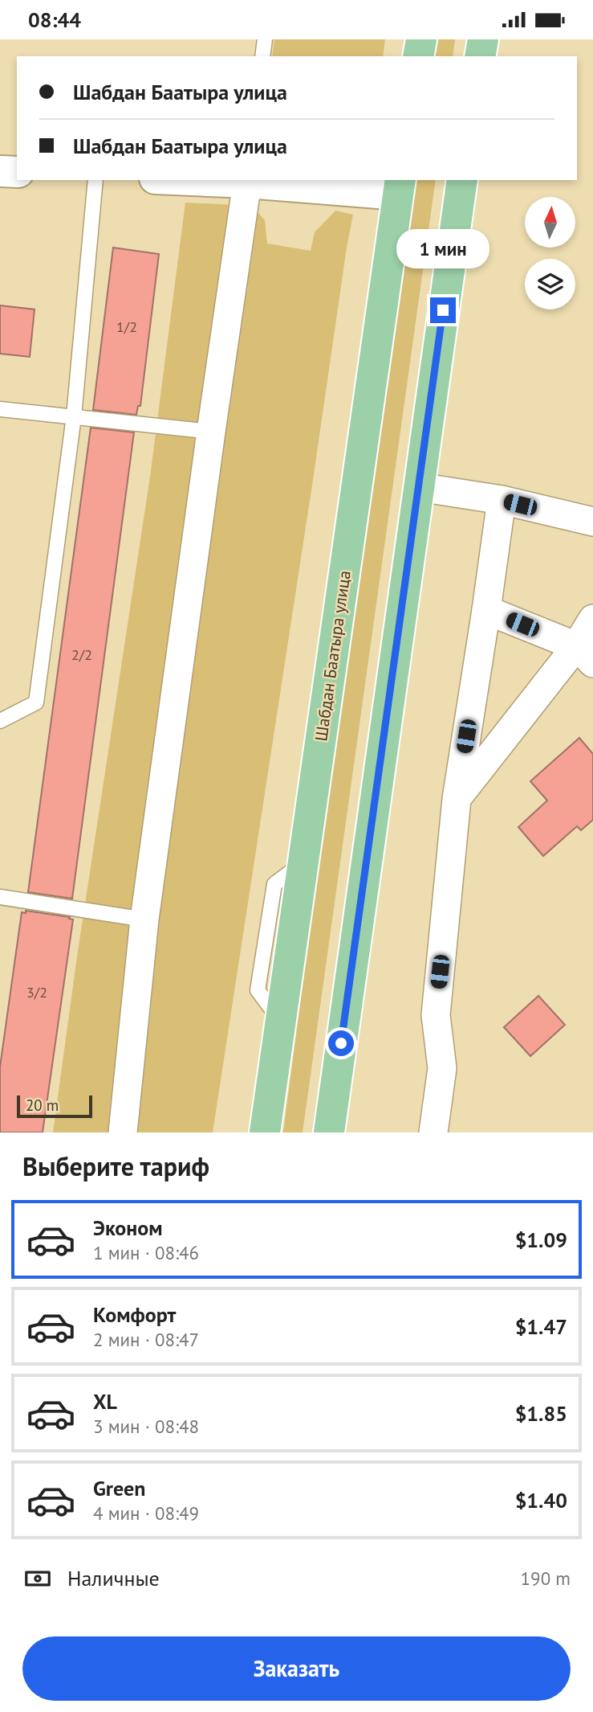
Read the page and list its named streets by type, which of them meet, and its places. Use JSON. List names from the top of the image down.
{
  "streets": {
    "main road": ["Шабдан Баатыра улица"]
  },
  "house_numbers": ["1/2", "2/2", "3/2"],
  "scale_bar": "20 m",
  "north": "top",
  "page": {
    "status": "08:44",
    "banner": ["Шабдан Баатыра улица", "Шабдан Баатыра улица"],
    "bubble": "1 мин",
    "scale": "20 m",
    "heading": "Выберите тариф",
    "list": [
      {
        "name": "Эконом",
        "note": "1 мин · 08:46",
        "value": "$1.09"
      },
      {
        "name": "Комфорт",
        "note": "2 мин · 08:47",
        "value": "$1.47"
      },
      {
        "name": "XL",
        "note": "3 мин · 08:48",
        "value": "$1.85"
      },
      {
        "name": "Green",
        "note": "4 мин · 08:49",
        "value": "$1.40"
      }
    ],
    "pay": ["Наличные", "190 m"],
    "buttons": "Заказать"
  }
}
